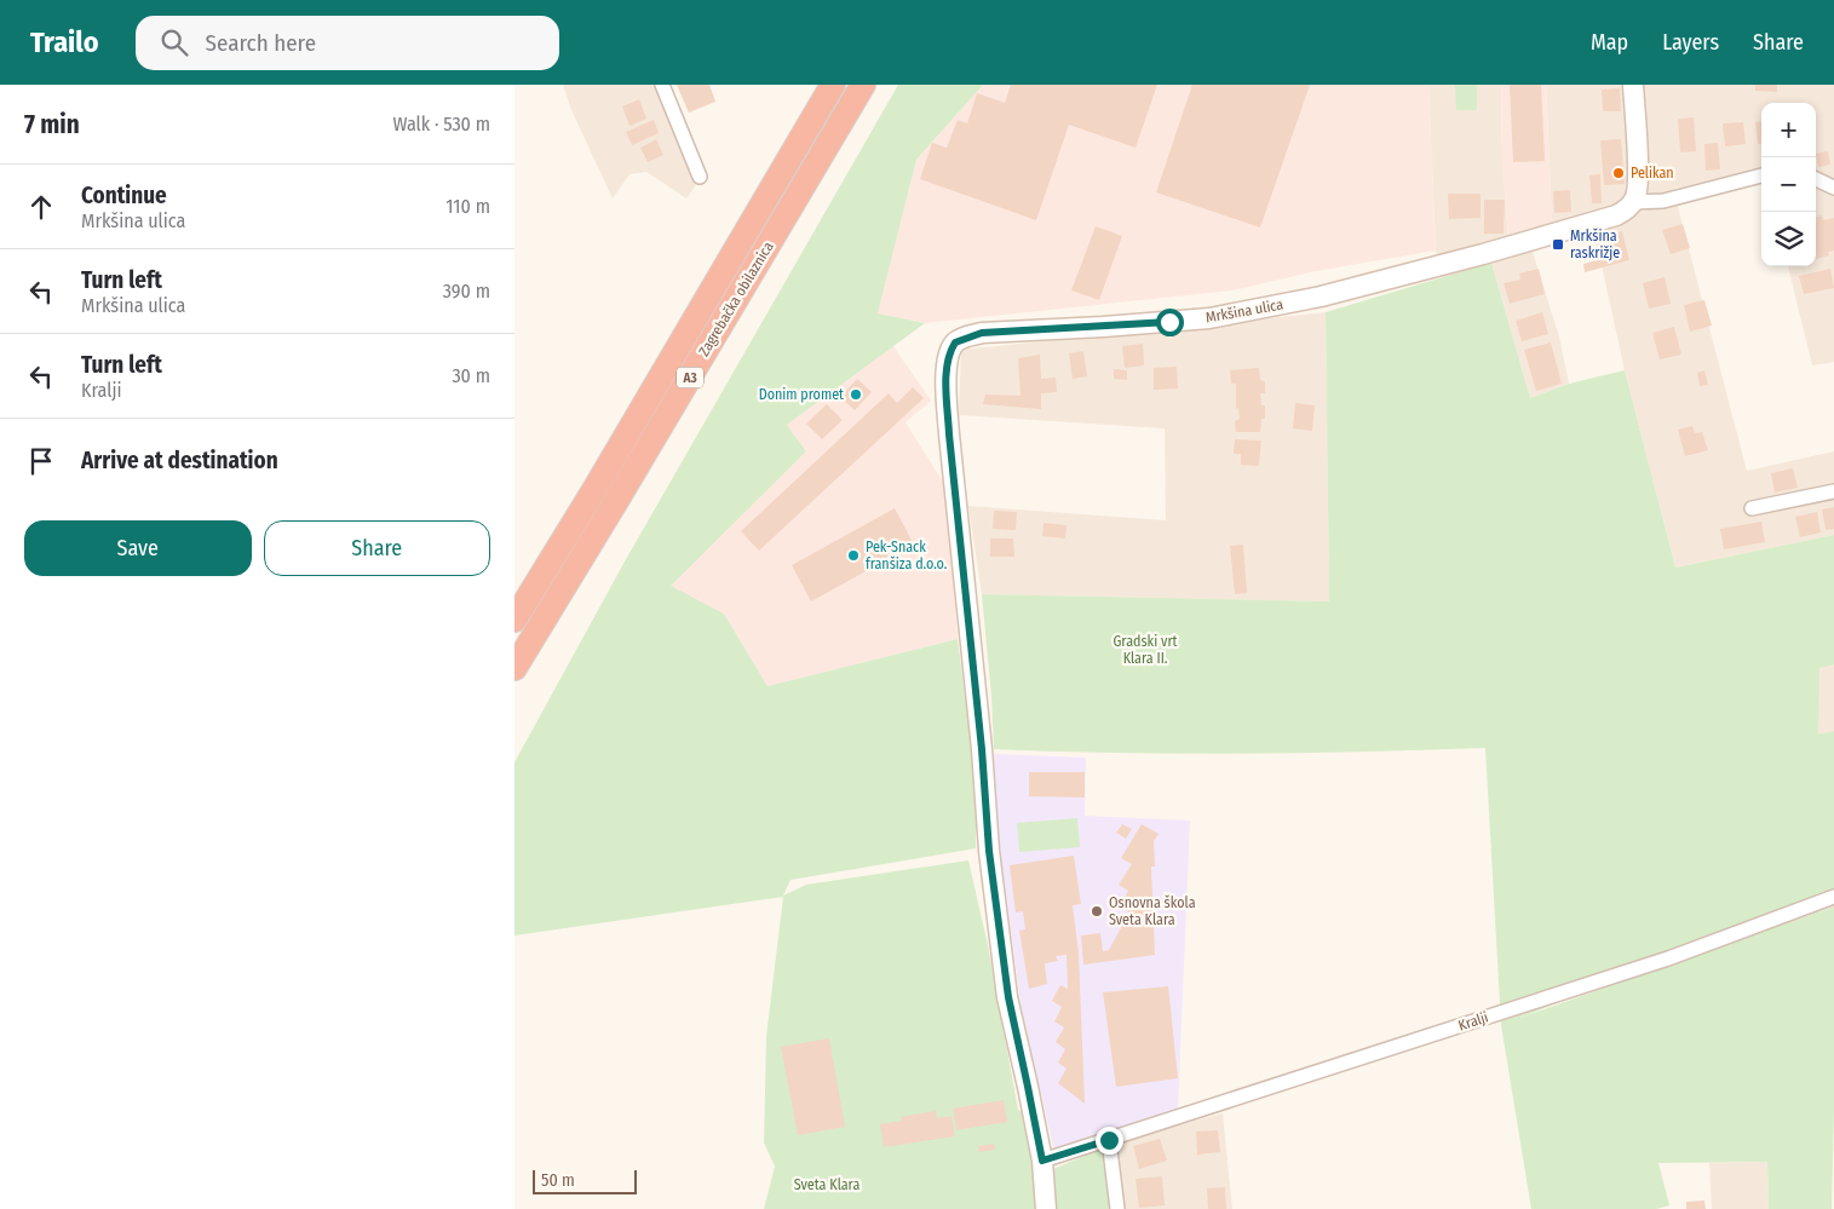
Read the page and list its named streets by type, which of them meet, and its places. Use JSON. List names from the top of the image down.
{
  "streets": {
    "highway": ["Zagrebačka obilaznica", "A3"],
    "street": ["Mrkšina ulica", "Kralji"]
  },
  "crossings": [
    ["Mrkšina ulica", "Kralji"]
  ],
  "parks": ["Gradski vrt Klara II.", "Sveta Klara"],
  "places": {
    "other": [
      "Pelikan",
      "Donim promet",
      "Pek-Snack franšiza d.o.o.",
      "Osnovna škola Sveta Klara"
    ],
    "transit": ["Mrkšina raskrižje"]
  },
  "scale_bar": "50 m",
  "page": {
    "header": "Trailo",
    "search": "Search here",
    "nav": ["Map", "Layers", "Share"],
    "heading": ["7 min", "Walk · 530 m"],
    "map_buttons": ["+", "−"],
    "list": [
      ["Continue", "Mrkšina ulica", "110 m"],
      ["Turn left", "Mrkšina ulica", "390 m"],
      ["Turn left", "Kralji", "30 m"],
      "Arrive at destination"
    ],
    "buttons": ["Save", "Share"],
    "scale": "50 m"
  }
}
